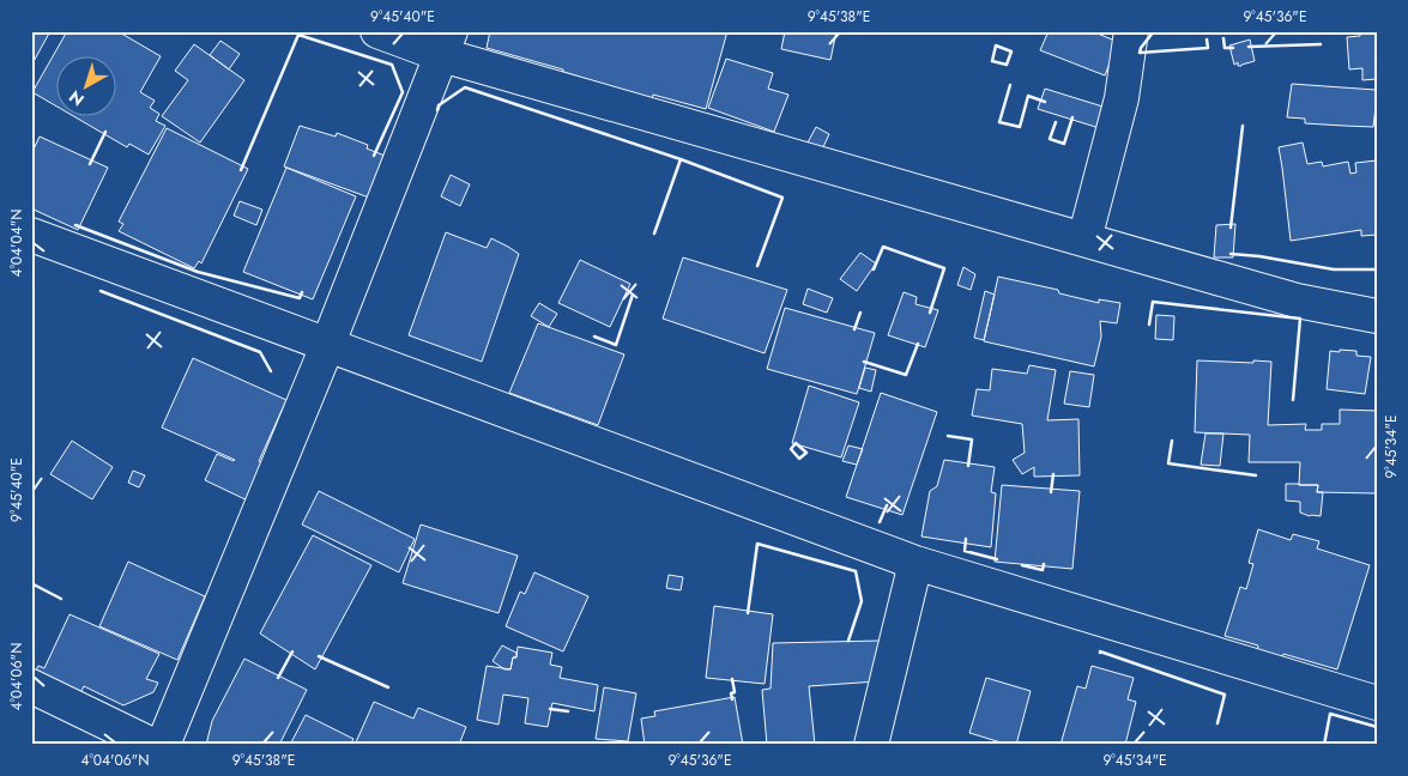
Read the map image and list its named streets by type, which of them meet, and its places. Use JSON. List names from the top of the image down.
{
  "north": "bottom left",
  "coordinates": [
    "9°45'40\"E",
    "9°45'38\"E",
    "9°45'36\"E",
    "4°04'04\"N",
    "9°45'34\"E",
    "4°04'06\"N"
  ]
}
